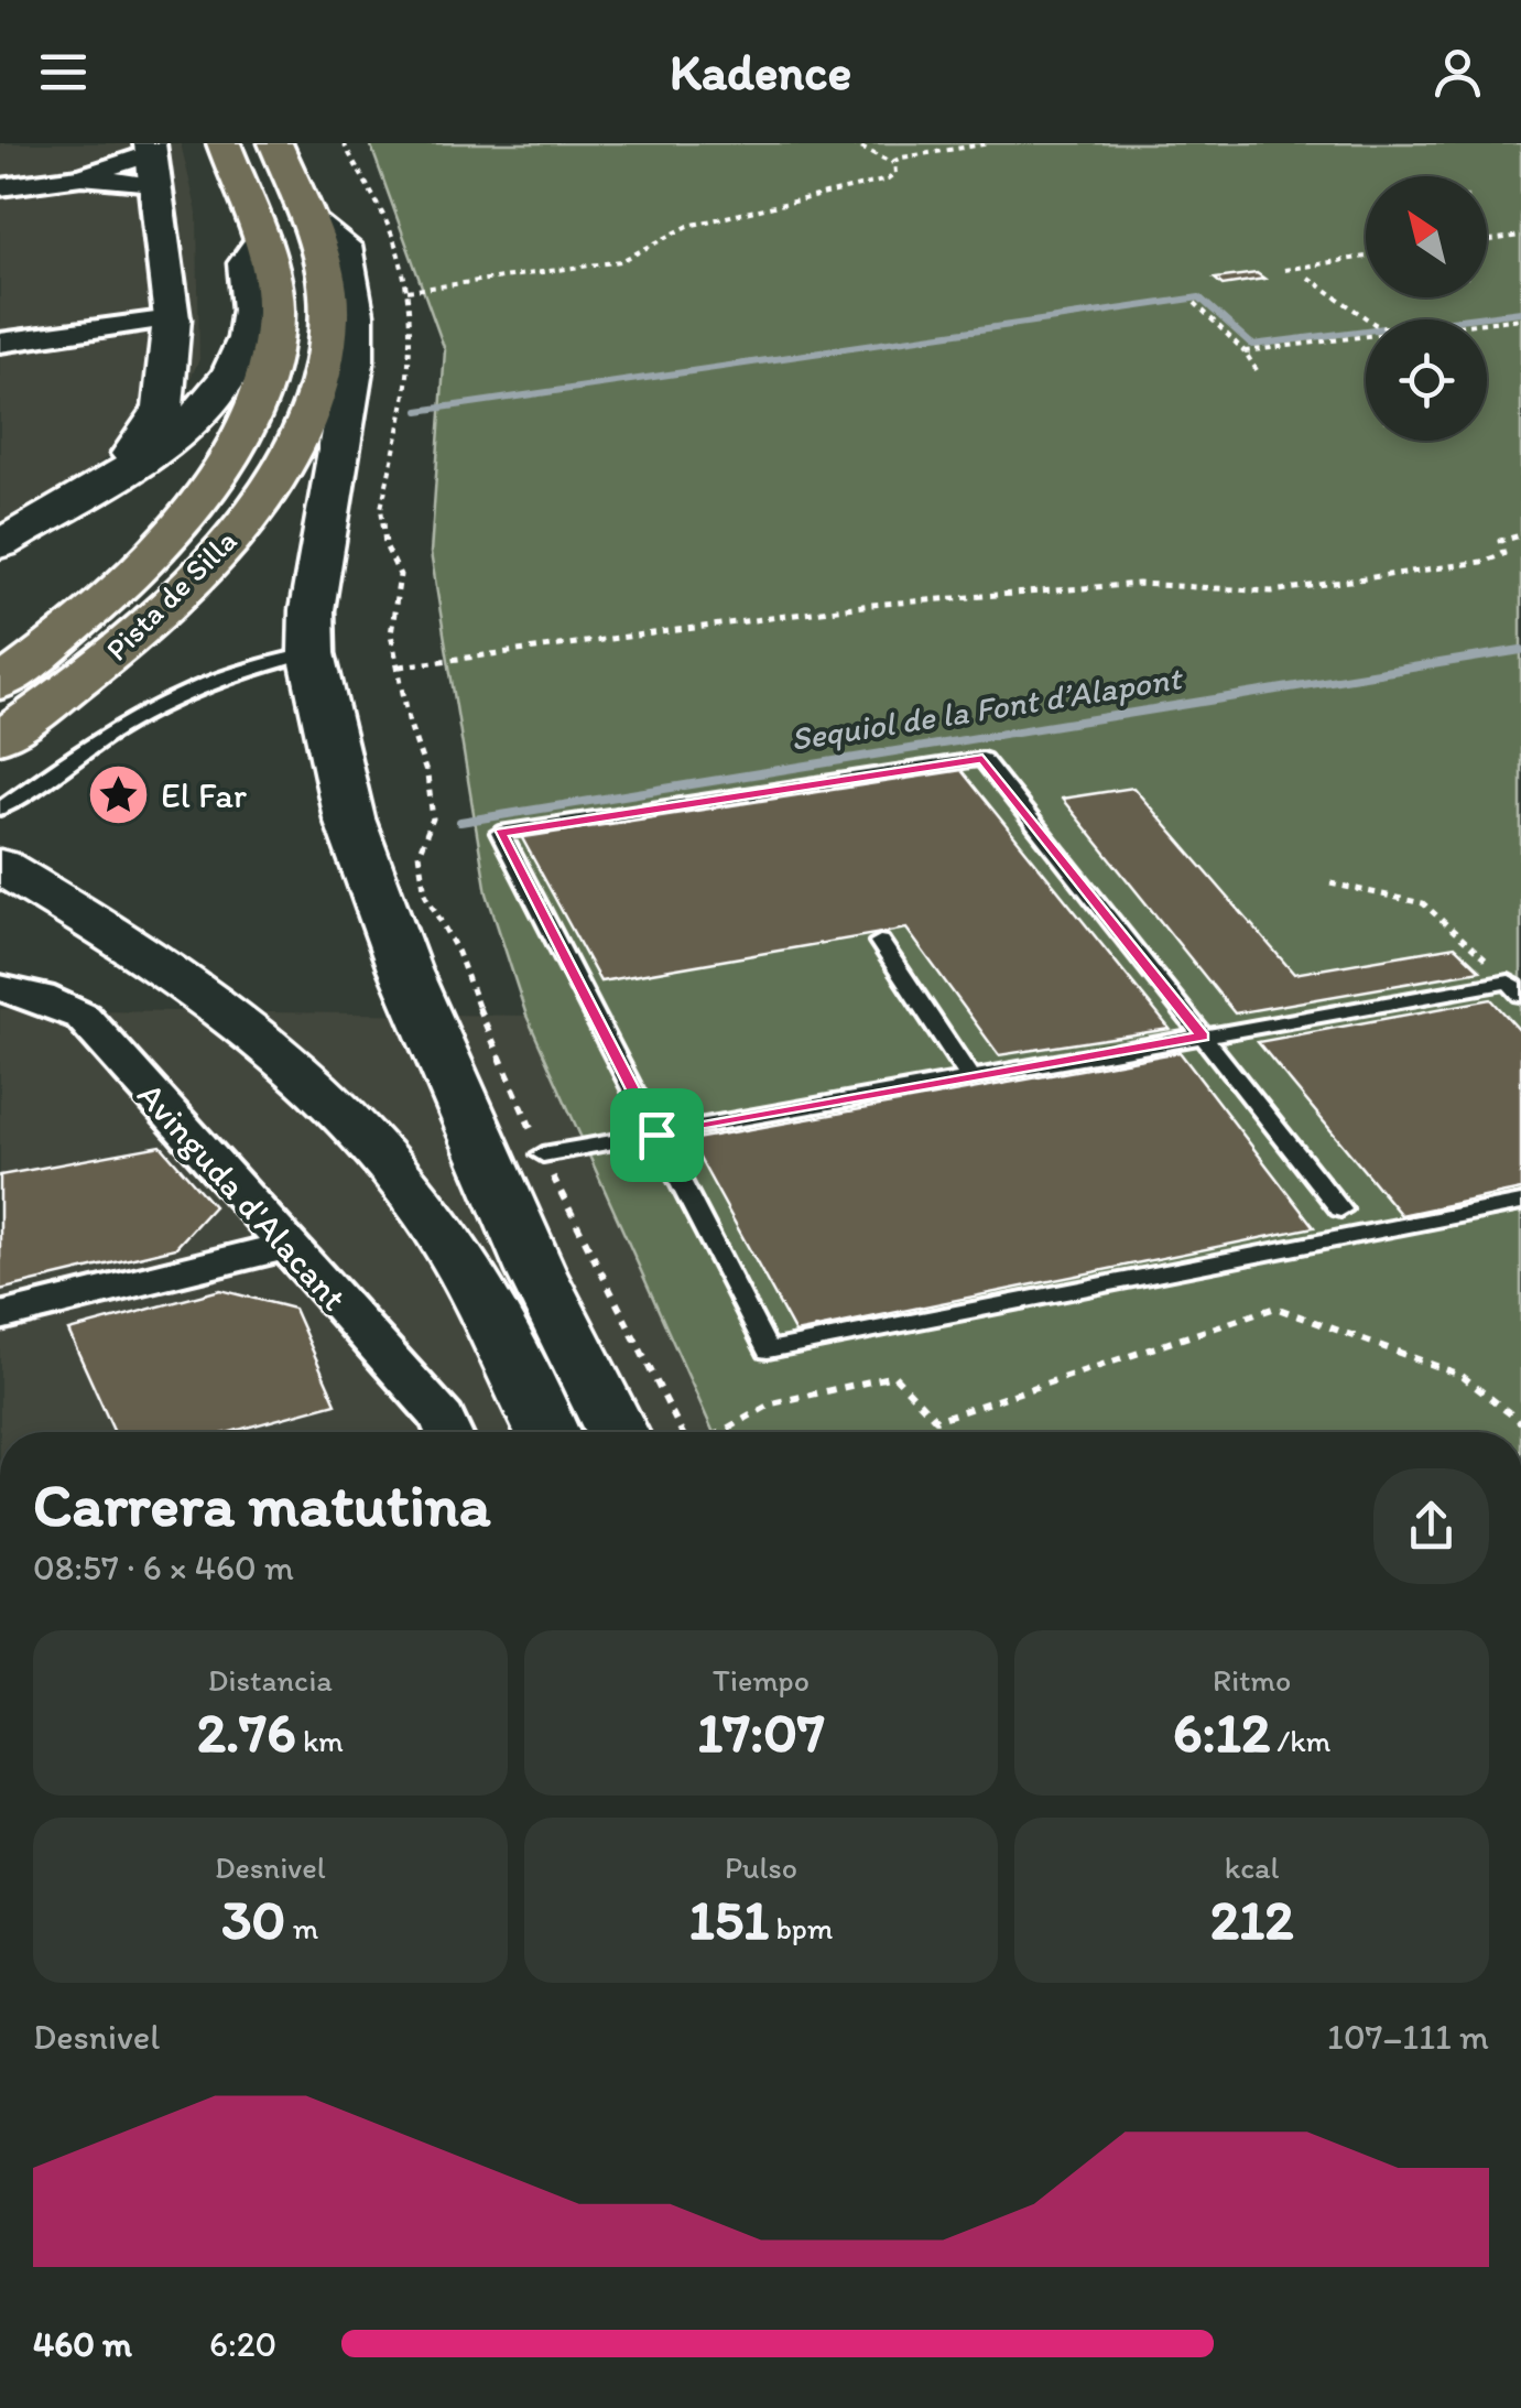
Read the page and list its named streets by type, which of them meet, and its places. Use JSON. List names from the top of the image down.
{
  "streets": {
    "highway": ["Pista de Silla"],
    "street": ["Avinguda d'Alacant"]
  },
  "water": ["Sequiol de la Font d’Alapont"],
  "places": {
    "place": ["El Far"]
  },
  "north": "top left",
  "page": {
    "header": "Kadence",
    "heading": ["Carrera matutina", "08:57 · 6 × 460 m"],
    "stats": [
      ["Distancia", "2.76 km"],
      ["Tiempo", "17:07"],
      ["Ritmo", "6:12 /km"],
      ["Desnivel", "30 m"],
      ["Pulso", "151 bpm"],
      ["kcal", "212"]
    ],
    "chart": ["Desnivel", "107–111 m"],
    "list": [
      {
        "name": "460 m",
        "note": "6:20"
      }
    ]
  }
}
